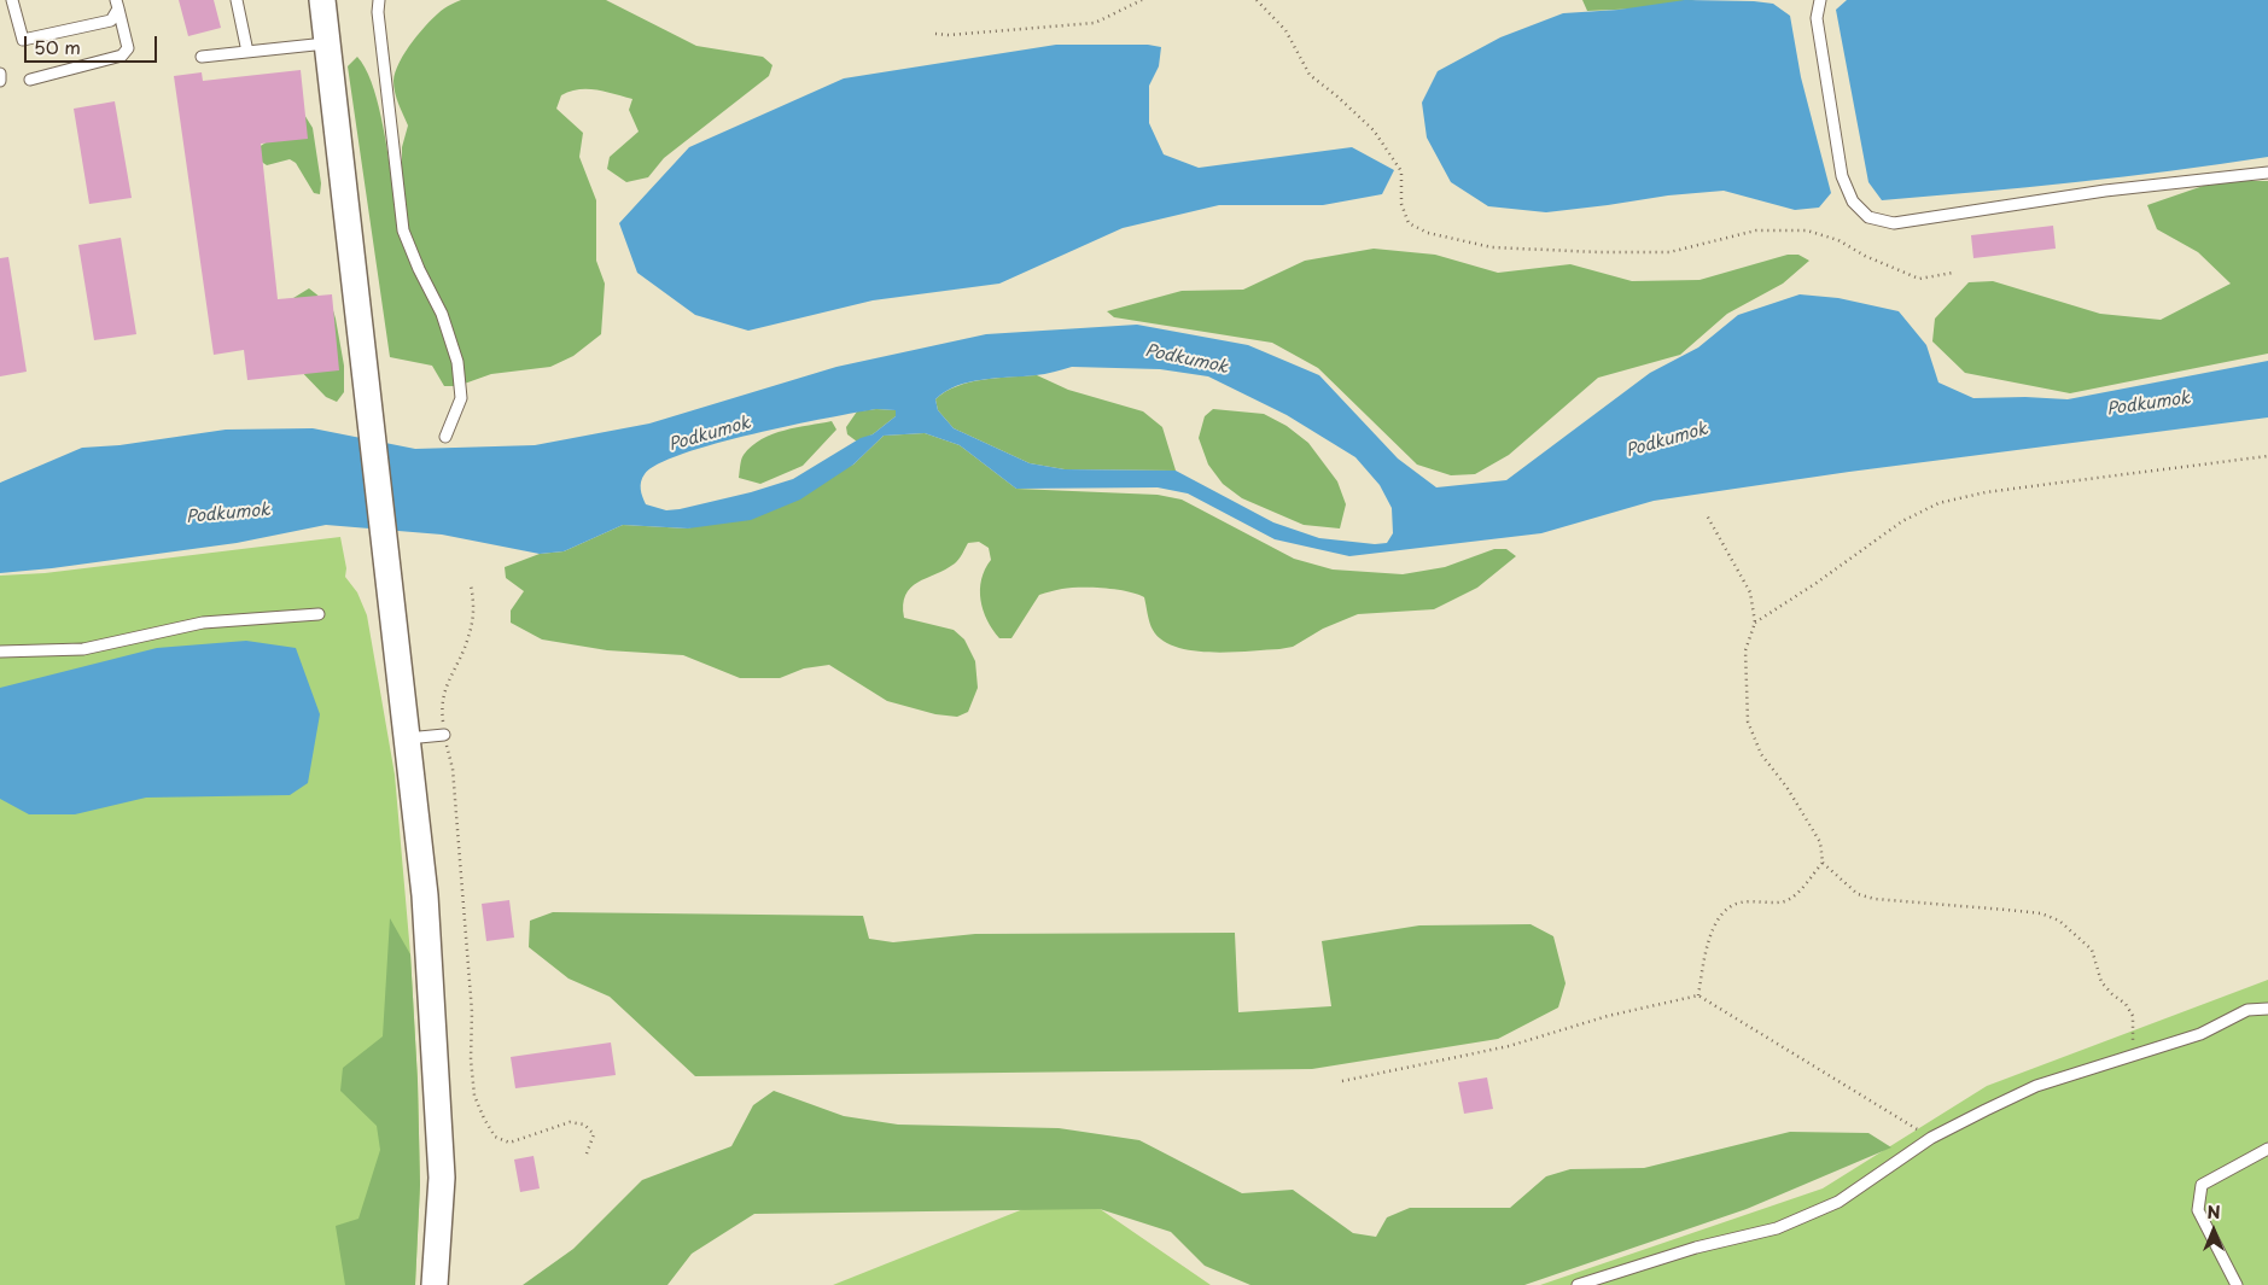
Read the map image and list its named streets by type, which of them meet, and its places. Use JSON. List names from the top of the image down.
{
  "water": ["Podkumok"],
  "scale_bar": "50 m",
  "north": "top"
}
